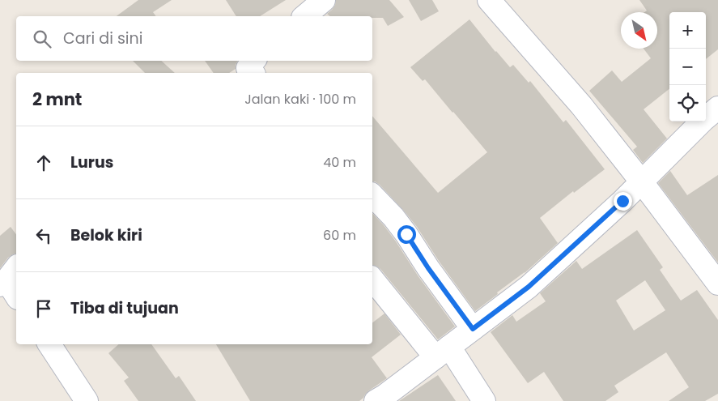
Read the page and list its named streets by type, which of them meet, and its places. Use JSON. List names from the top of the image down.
{
  "north": "bottom right",
  "page": {
    "map_buttons": ["+", "−"],
    "search": "Cari di sini",
    "heading": ["2 mnt", "Jalan kaki · 100 m"],
    "list": [
      ["Lurus", "40 m"],
      ["Belok kiri", "60 m"],
      "Tiba di tujuan"
    ]
  }
}
